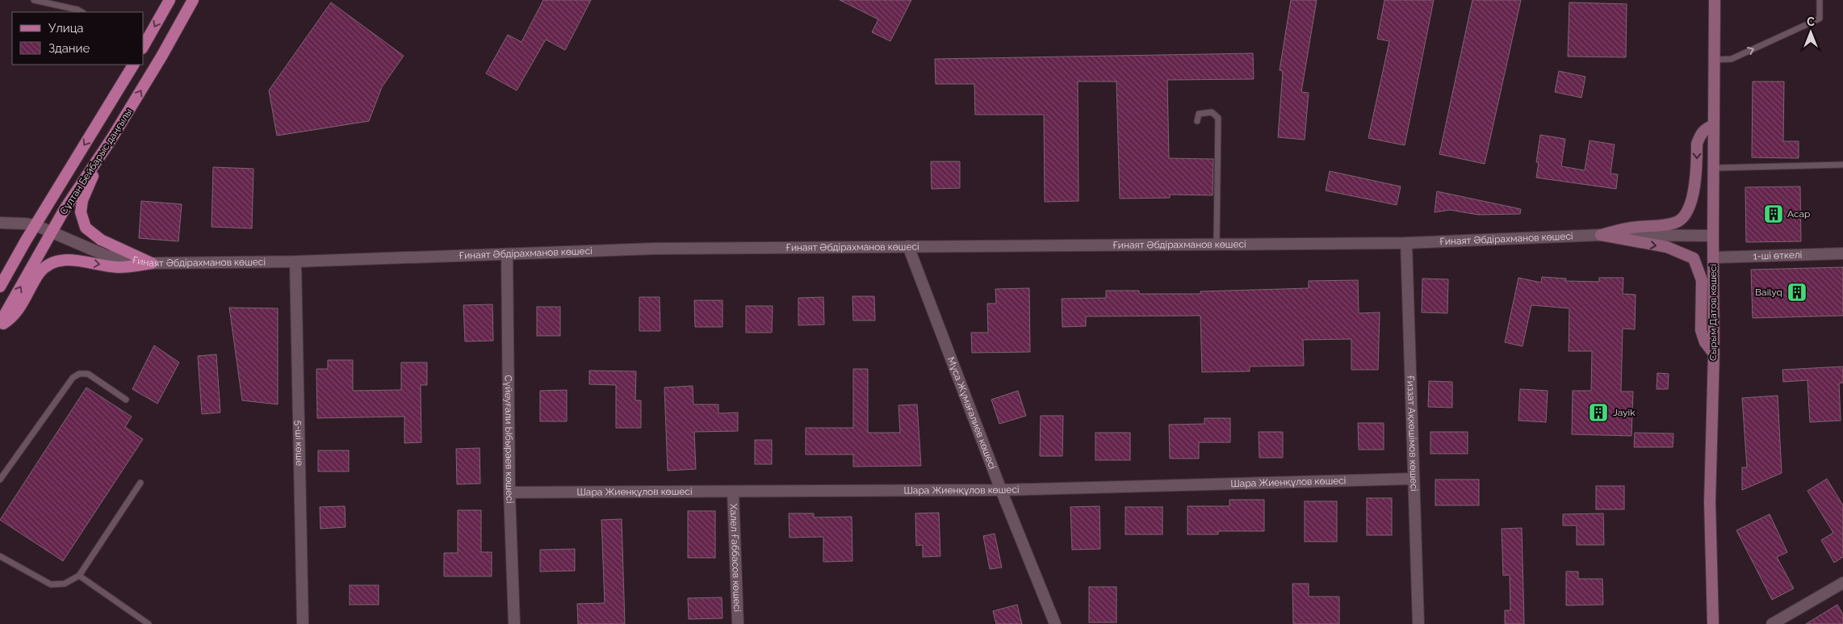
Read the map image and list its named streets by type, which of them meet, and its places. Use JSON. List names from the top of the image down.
{
  "streets": {
    "main road": ["Сұлтан Бейбарыс даңғылы", "Сырым Датов көшесі"],
    "street": [
      "Ғинаят Әбдірахманов көшесі",
      "1-ші өткелі",
      "Мұса Жұмағалиев көшесі",
      "Ғиззат Ақкөшімов көшесi",
      "Сүйеуғали Ыбыраев көшесi",
      "5-шi көше",
      "Шара Жиенқұлов көшесі",
      "Халел Ғаббасов көшесі"
    ]
  },
  "crossings": [
    ["Сұлтан Бейбарыс даңғылы", "Ғинаят Әбдірахманов көшесі"],
    ["Ғинаят Әбдірахманов көшесі", "Сырым Датов көшесі"],
    ["Ғинаят Әбдірахманов көшесі", "Мұса Жұмағалиев көшесі"],
    ["Ғинаят Әбдірахманов көшесі", "Ғиззат Ақкөшімов көшесi"],
    ["Ғинаят Әбдірахманов көшесі", "Сүйеуғали Ыбыраев көшесi"],
    ["Ғинаят Әбдірахманов көшесі", "5-шi көше"],
    ["1-ші өткелі", "Сырым Датов көшесі"],
    ["Мұса Жұмағалиев көшесі", "Шара Жиенқұлов көшесі"],
    ["Ғиззат Ақкөшімов көшесi", "Шара Жиенқұлов көшесі"],
    ["Сүйеуғали Ыбыраев көшесi", "Шара Жиенқұлов көшесі"],
    ["Шара Жиенқұлов көшесі", "Халел Ғаббасов көшесі"]
  ],
  "places": {
    "building": ["Асар", "Bailyq", "Jayik"]
  },
  "legend": ["Улица", "Здание"],
  "north": "top"
}
